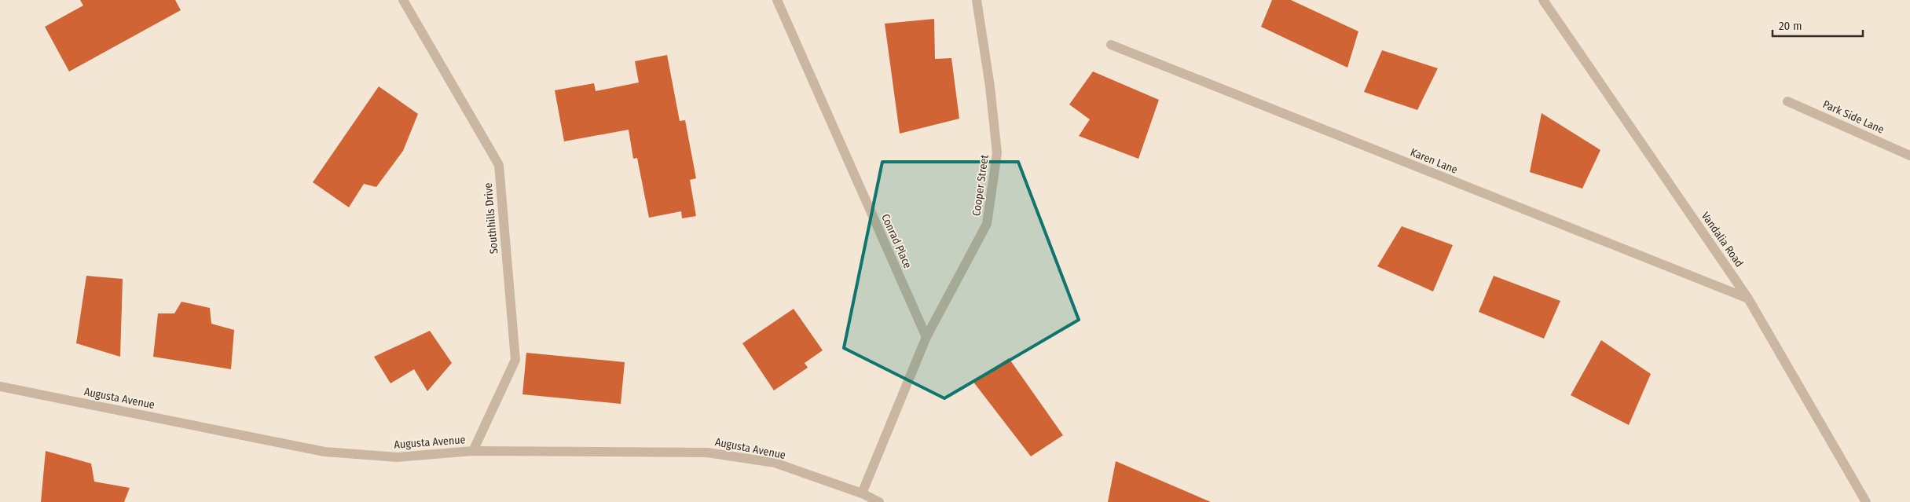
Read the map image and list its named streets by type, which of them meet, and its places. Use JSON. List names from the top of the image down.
{
  "streets": {
    "street": [
      "Park Side Lane",
      "Karen Lane",
      "Cooper Street",
      "Southhills Drive",
      "Vandalia Road",
      "Conrad Place",
      "Augusta Avenue"
    ]
  },
  "crossings": [
    ["Karen Lane", "Vandalia Road"],
    ["Cooper Street", "Conrad Place"],
    ["Southhills Drive", "Augusta Avenue"]
  ],
  "scale_bar": "20 m"
}
